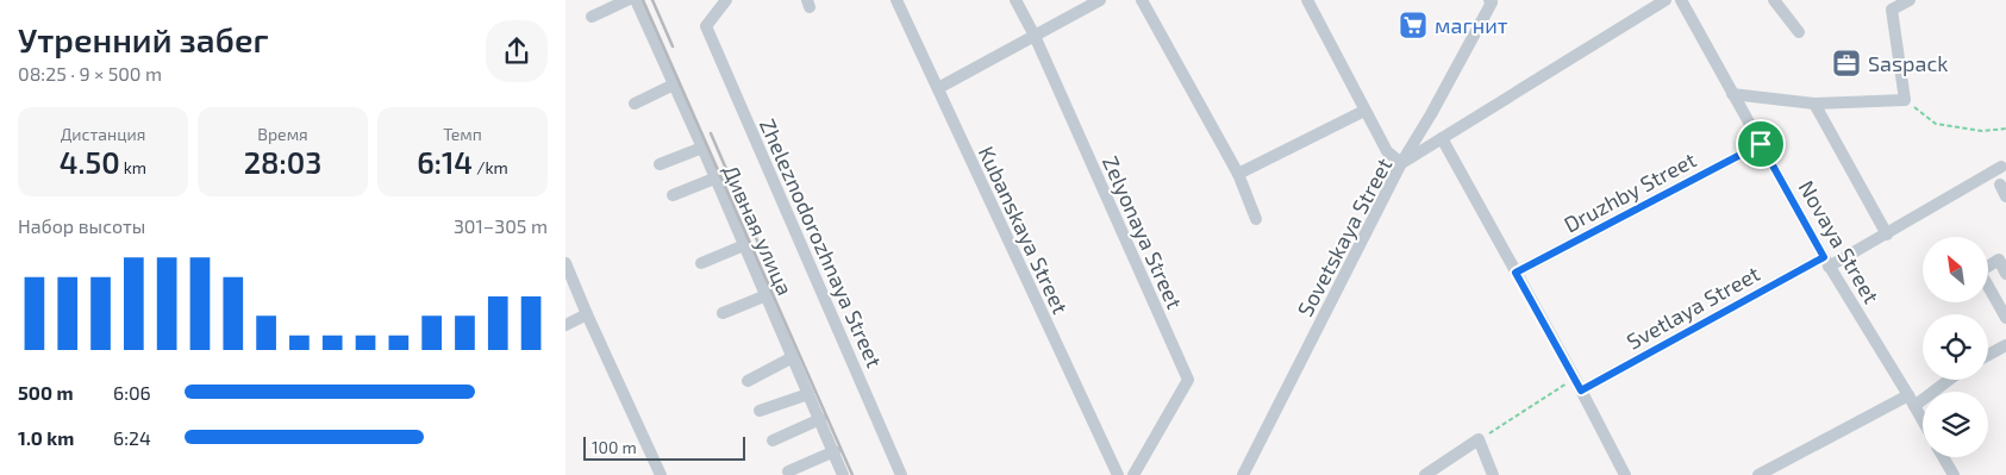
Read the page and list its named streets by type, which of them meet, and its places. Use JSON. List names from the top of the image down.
{
  "streets": {
    "street": [
      "Druzhby Street",
      "Дивная улица",
      "Kubanskaya Street",
      "Zelyonaya Street",
      "Sovetskaya Street",
      "Novaya Street",
      "Zheleznodorozhnaya Street",
      "Svetlaya Street"
    ]
  },
  "crossings": [
    ["Druzhby Street", "Novaya Street"],
    ["Novaya Street", "Svetlaya Street"]
  ],
  "places": {
    "supermarket": ["магнит"],
    "office": ["Saspack"]
  },
  "scale_bar": "100 m",
  "north": "top left",
  "page": {
    "heading": ["Утренний забег", "08:25 · 9 × 500 m"],
    "stats": [
      ["Дистанция", "4.50 km"],
      ["Время", "28:03"],
      ["Темп", "6:14 /km"]
    ],
    "chart": ["Набор высоты", "301–305 m"],
    "list": [
      {
        "name": "500 m",
        "note": "6:06"
      },
      {
        "name": "1.0 km",
        "note": "6:24"
      }
    ],
    "scale": "100 m"
  }
}
